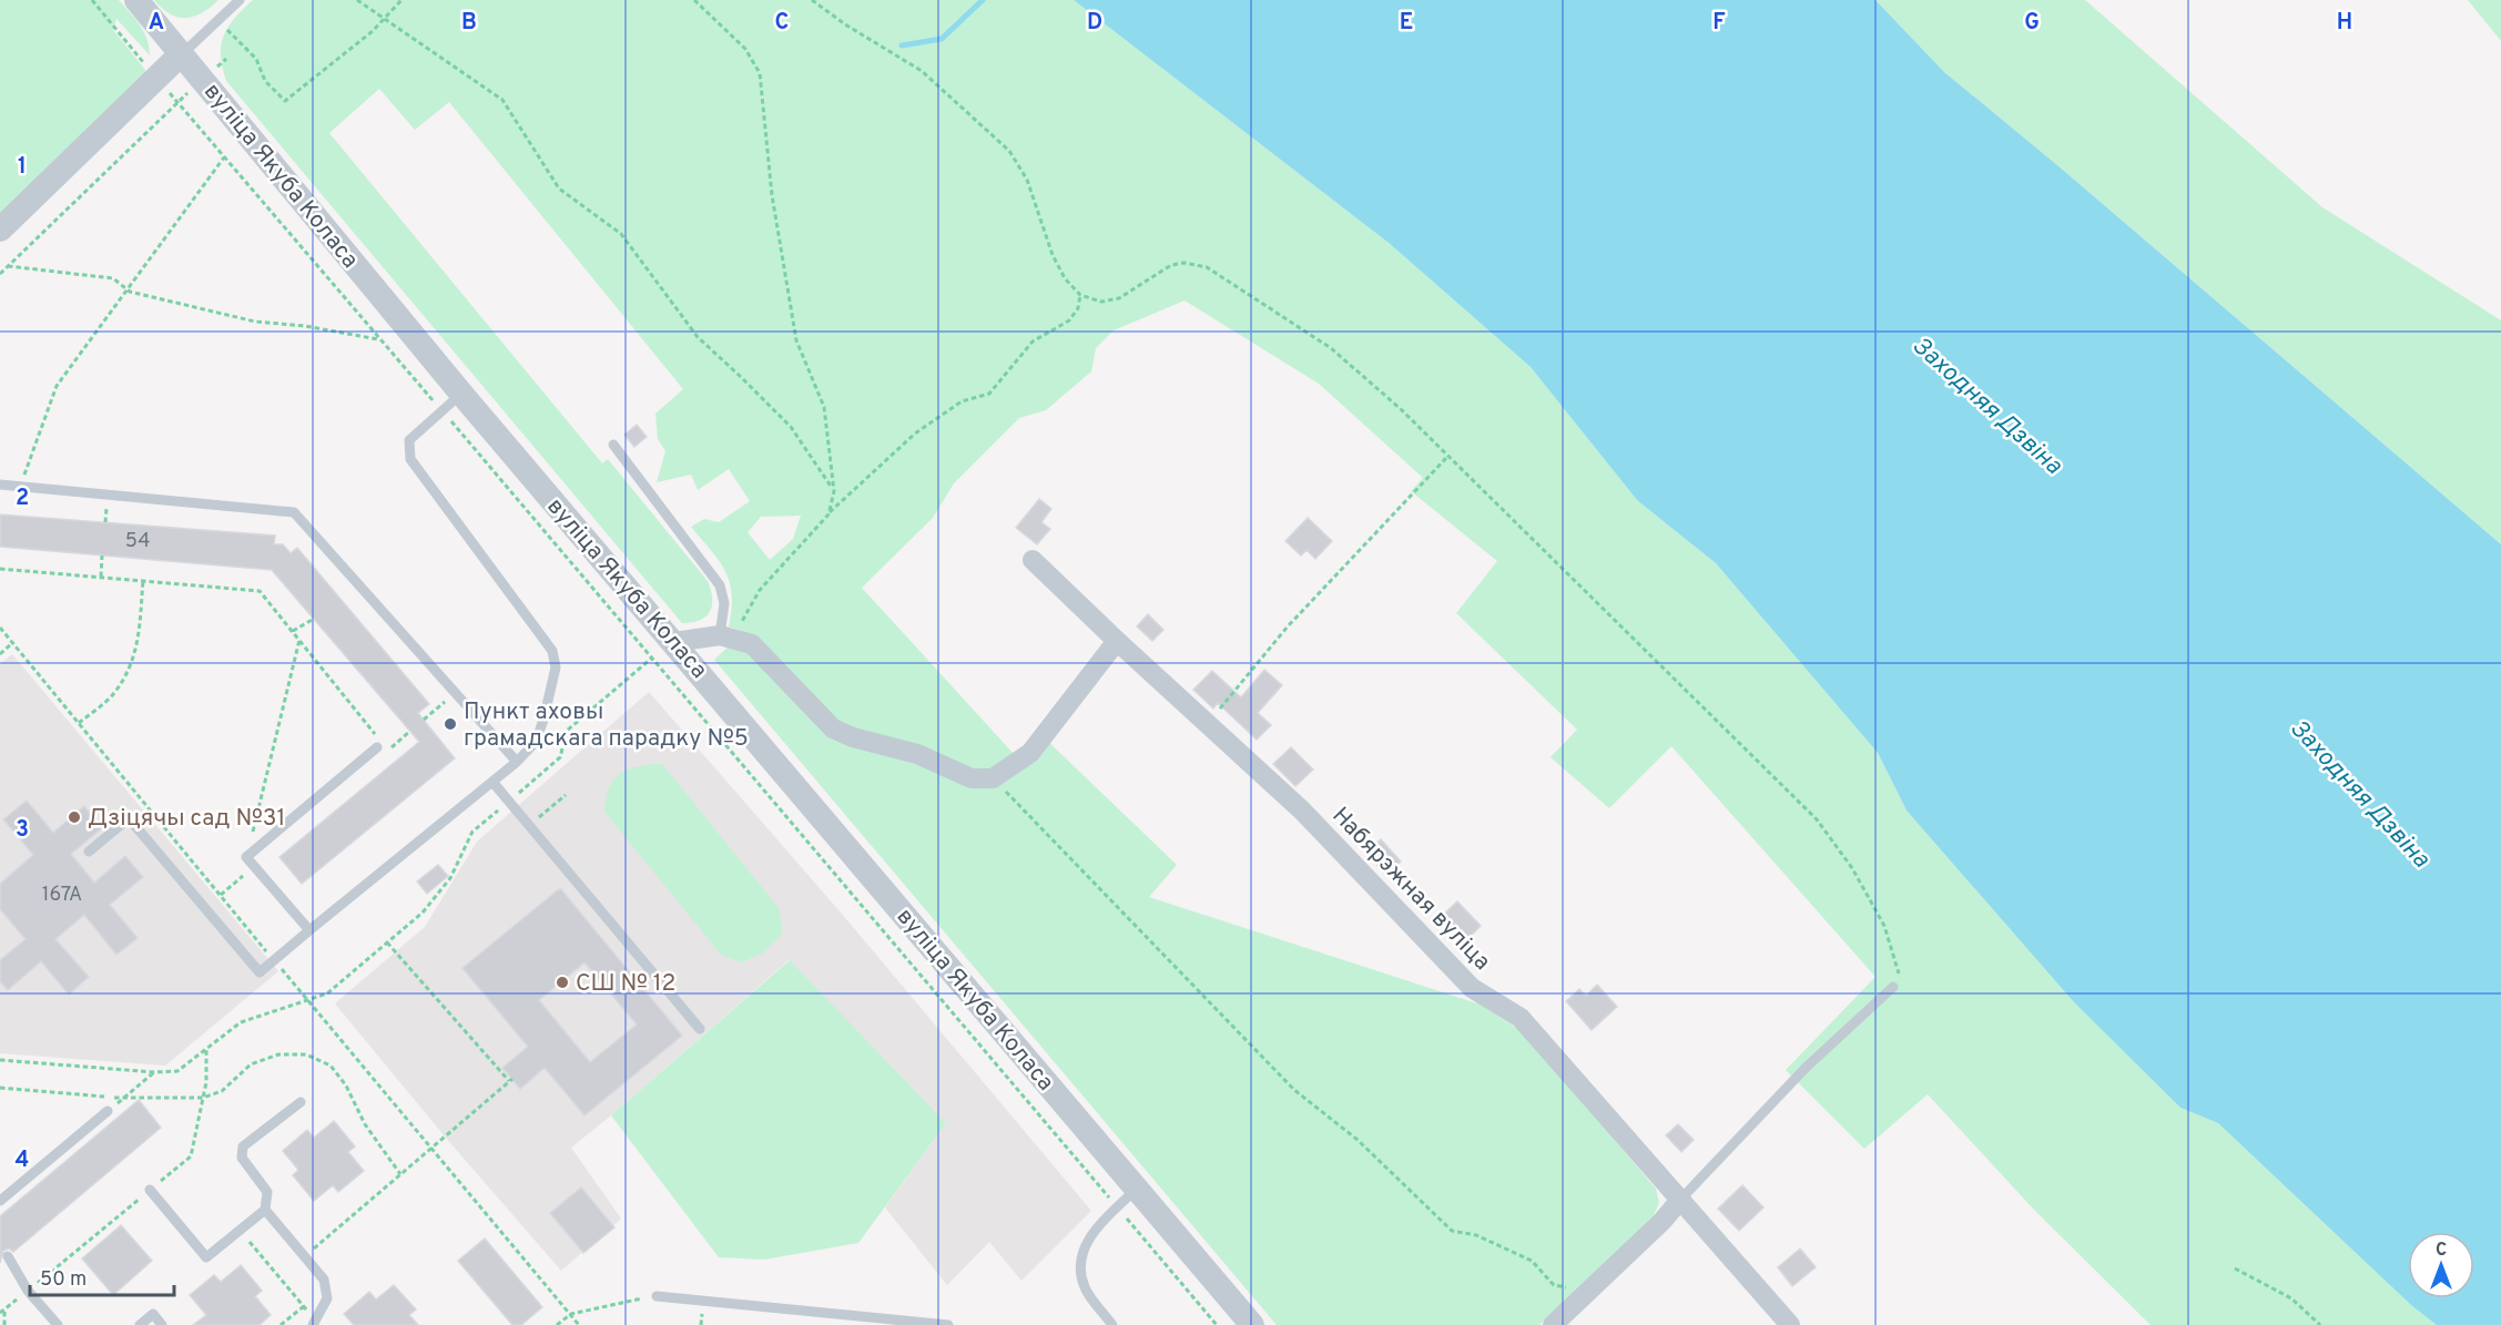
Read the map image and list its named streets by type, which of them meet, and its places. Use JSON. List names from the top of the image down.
{
  "streets": {
    "street": ["вуліца Якуба Коласа", "Набярэжная вуліца"]
  },
  "water": ["Заходняя Дзвіна"],
  "places": ["Пункт аховы грамадскага парадку №5", "Дзіцячы сад №31", "СШ № 12"],
  "house_numbers": ["54", "167А"],
  "scale_bar": "50 m",
  "north": "top",
  "grid": {
    "columns": [
      "A",
      "B",
      "C",
      "D",
      "E",
      "F",
      "G",
      "H"
    ],
    "rows": [
      "1",
      "2",
      "3",
      "4"
    ]
  }
}
